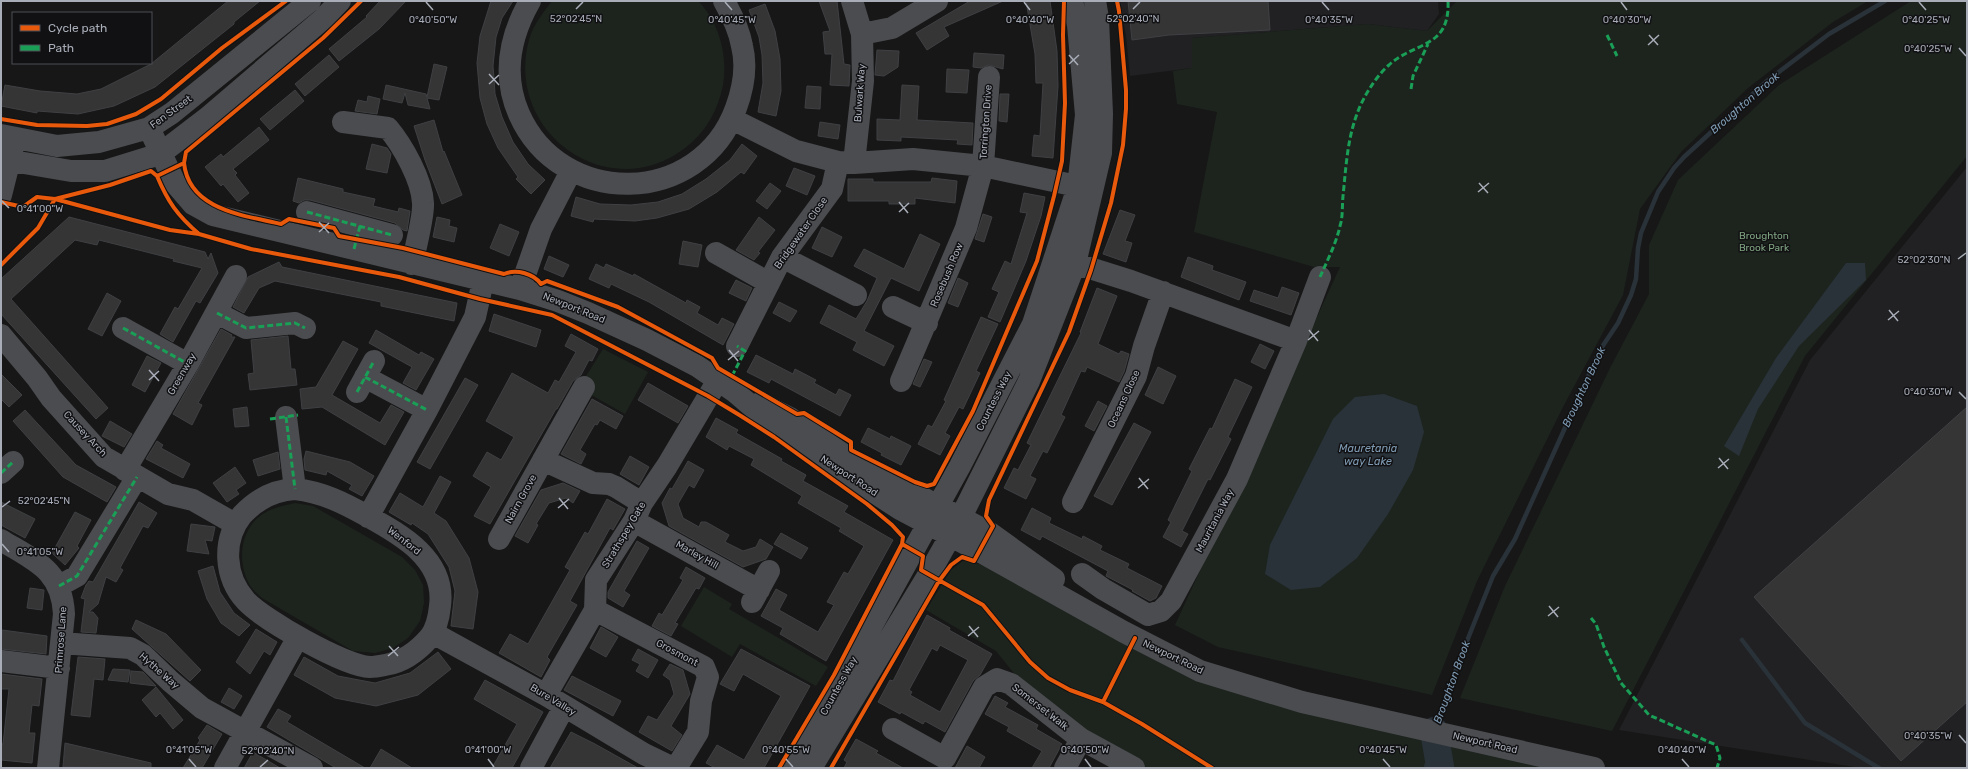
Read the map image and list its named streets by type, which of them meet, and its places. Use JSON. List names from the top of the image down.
{
  "streets": {
    "street": [
      "Bulwark Way",
      "Fen Street",
      "Torrington Drive",
      "Bridgewater Close",
      "Rosebush Row",
      "Newport Road",
      "Greenway",
      "Oceans Close",
      "Countess Way",
      "Causey Arch",
      "Nairn Grove",
      "Mauritania Way",
      "Strathspey Gate",
      "Wenford",
      "Marley Hill",
      "Primrose Lane",
      "Grosmont",
      "Hythe Way",
      "Bure Valley",
      "Somerset Walk"
    ]
  },
  "crossings": [
    ["Bulwark Way", "Torrington Drive"],
    ["Bulwark Way", "Bridgewater Close"],
    ["Fen Street", "Newport Road"],
    ["Torrington Drive", "Bridgewater Close"],
    ["Torrington Drive", "Rosebush Row"],
    ["Torrington Drive", "Countess Way"],
    ["Newport Road", "Countess Way"],
    ["Newport Road", "Strathspey Gate"],
    ["Greenway", "Causey Arch"],
    ["Greenway", "Primrose Lane"],
    ["Causey Arch", "Wenford"],
    ["Strathspey Gate", "Marley Hill"],
    ["Strathspey Gate", "Grosmont"],
    ["Strathspey Gate", "Bure Valley"],
    ["Wenford", "Bure Valley"],
    ["Primrose Lane", "Hythe Way"],
    ["Grosmont", "Bure Valley"]
  ],
  "water": ["Broughton Brook", "Mauretania way Lake"],
  "parks": ["Broughton Brook Park"],
  "legend": ["Cycle path", "Path"],
  "coordinates": [
    "52°02'45\"N",
    "52°02'40\"N",
    "0°40'40\"W",
    "0°40'25\"W",
    "0°40'50\"W",
    "0°40'45\"W",
    "0°40'35\"W",
    "0°40'30\"W",
    "0°41'00\"W",
    "52°02'30\"N",
    "0°41'05\"W",
    "0°40'55\"W"
  ]
}
